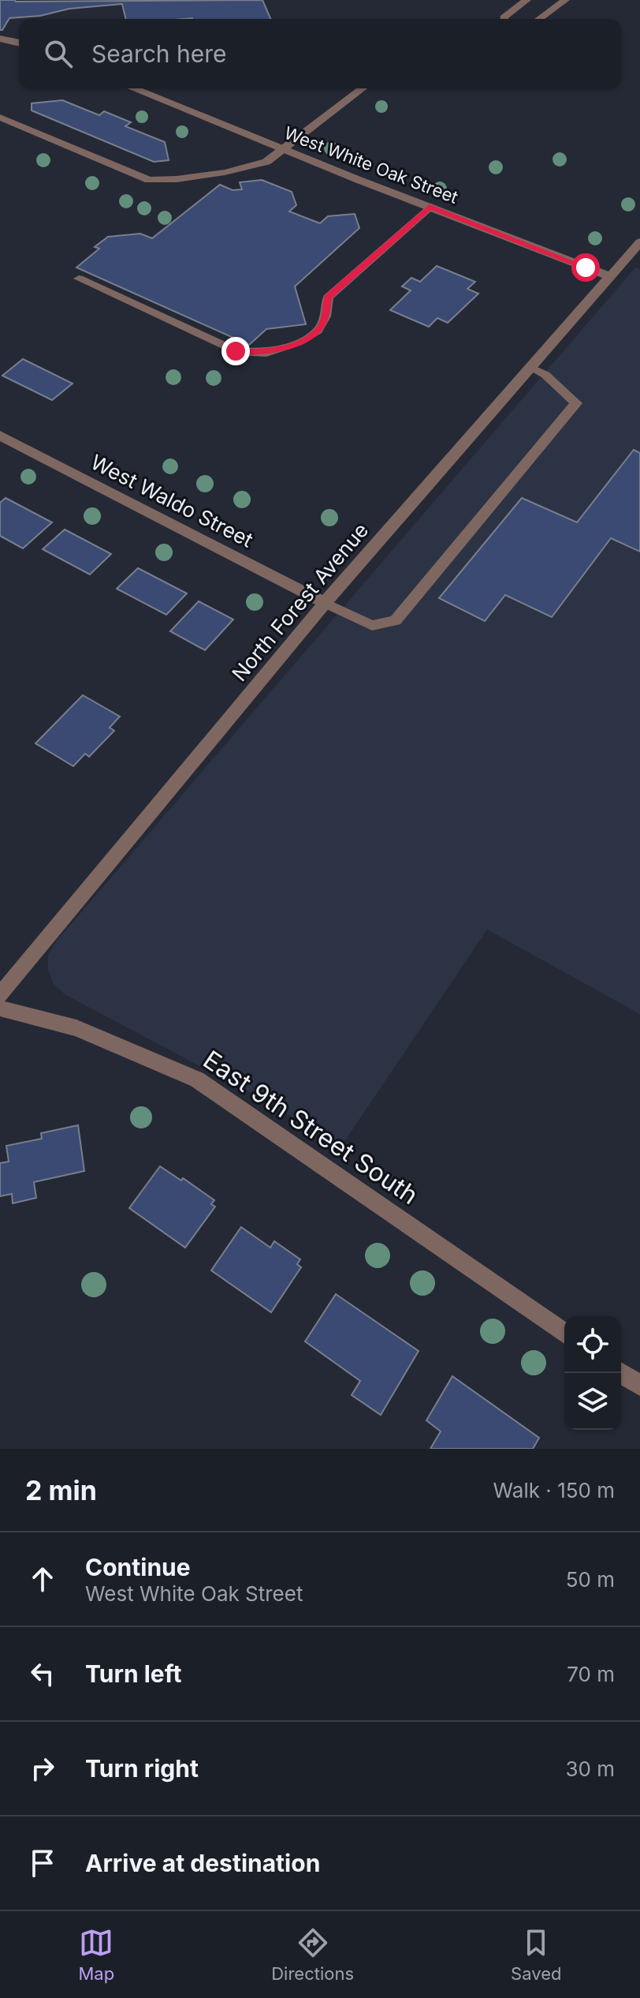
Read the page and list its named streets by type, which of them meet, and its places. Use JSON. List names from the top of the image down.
{
  "streets": {
    "street": [
      "West White Oak Street",
      "West Waldo Street",
      "North Forest Avenue",
      "East 9th Street South"
    ]
  },
  "crossings": [
    ["West White Oak Street", "North Forest Avenue"],
    ["West Waldo Street", "North Forest Avenue"]
  ],
  "page": {
    "search": "Search here",
    "heading": ["2 min", "Walk · 150 m"],
    "list": [
      ["Continue", "West White Oak Street", "50 m"],
      ["Turn left", "70 m"],
      ["Turn right", "30 m"],
      "Arrive at destination"
    ],
    "nav": ["Map", "Directions", "Saved"]
  }
}
